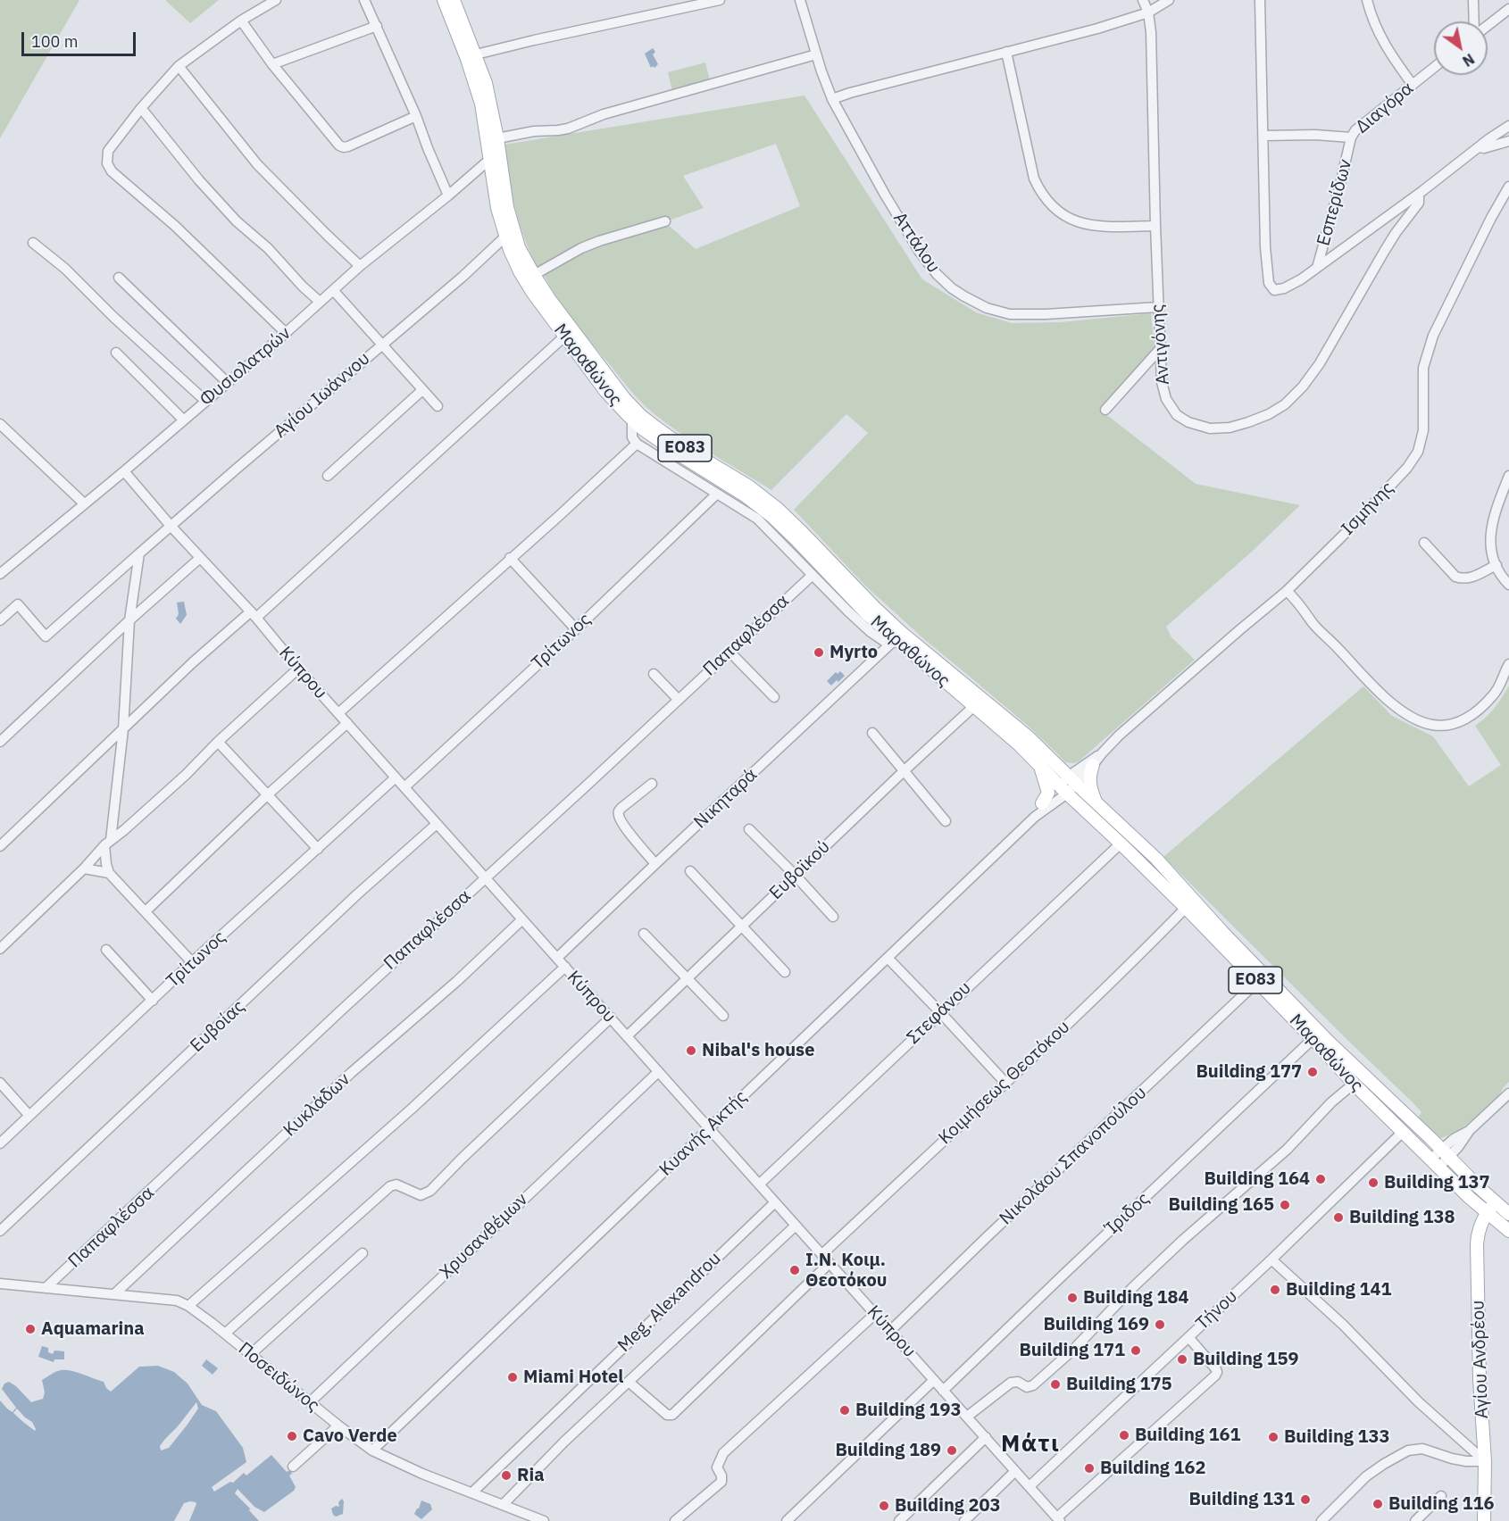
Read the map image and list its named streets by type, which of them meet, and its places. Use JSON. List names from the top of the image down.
{
  "streets": {
    "main road": ["Μαραθώνος", "ΕΟ83", "Αγίου Ανδρέου"],
    "street": [
      "Διαγόρα",
      "Εσπερίδων",
      "Αττάλου",
      "Αντιγόνης",
      "Φυσιολατρών",
      "Αγίου Ιωάννου",
      "Ισμήνης",
      "Παπαφλέσσα",
      "Τρίτωνος",
      "Κύπρου",
      "Νικηταρά",
      "Ευβοϊκού",
      "Στεφάνου",
      "Ευβοίας",
      "Κοιμήσεως Θεοτόκου",
      "Κυκλάδων",
      "Κυανής Ακτής",
      "Νικολάου Σπανοπούλου",
      "Ίριδος",
      "Χρυσανθέμων",
      "Meg. Alexandrou",
      "Τήνου",
      "Ποσειδώνος"
    ]
  },
  "crossings": [
    ["Διαγόρα", "Εσπερίδων"],
    ["Αττάλου", "Αντιγόνης"],
    ["Μαραθώνος", "Φυσιολατρών"],
    ["Μαραθώνος", "Αγίου Ιωάννου"],
    ["Μαραθώνος", "Νικηταρά"],
    ["Μαραθώνος", "Ευβοϊκού"],
    ["Μαραθώνος", "Στεφάνου"],
    ["Μαραθώνος", "Κοιμήσεως Θεοτόκου"],
    ["Μαραθώνος", "Κυανής Ακτής"],
    ["Μαραθώνος", "Νικολάου Σπανοπούλου"],
    ["Μαραθώνος", "Ίριδος"],
    ["Μαραθώνος", "Τήνου"],
    ["Μαραθώνος", "Αγίου Ανδρέου"],
    ["Φυσιολατρών", "Κύπρου"],
    ["Αγίου Ιωάννου", "Κύπρου"],
    ["Παπαφλέσσα", "Κύπρου"],
    ["Παπαφλέσσα", "Ποσειδώνος"],
    ["Τρίτωνος", "Κύπρου"],
    ["Κύπρου", "Νικηταρά"],
    ["Κύπρου", "Ευβοϊκού"],
    ["Κύπρου", "Στεφάνου"],
    ["Κύπρου", "Ευβοίας"],
    ["Κύπρου", "Κοιμήσεως Θεοτόκου"],
    ["Κύπρου", "Κυκλάδων"],
    ["Κύπρου", "Κυανής Ακτής"],
    ["Κύπρου", "Νικολάου Σπανοπούλου"],
    ["Κύπρου", "Ίριδος"],
    ["Κύπρου", "Χρυσανθέμων"],
    ["Κύπρου", "Meg. Alexandrou"],
    ["Κύπρου", "Τήνου"],
    ["Κυκλάδων", "Ποσειδώνος"],
    ["Κυανής Ακτής", "Ποσειδώνος"],
    ["Χρυσανθέμων", "Ποσειδώνος"],
    ["Meg. Alexandrou", "Ποσειδώνος"]
  ],
  "districts": ["Μάτι"],
  "places": [
    "Myrto",
    "Nibal's house",
    "Building 177",
    "Building 164",
    "Building 137",
    "Building 165",
    "Building 138",
    "Ι.Ν. Κοιμ. Θεοτόκου",
    "Building 141",
    "Building 184",
    "Building 169",
    "Aquamarina",
    "Building 171",
    "Building 159",
    "Miami Hotel",
    "Building 175",
    "Building 193",
    "Building 161",
    "Cavo Verde",
    "Building 133",
    "Building 189",
    "Building 162",
    "Ria",
    "Building 131",
    "Building 116",
    "Building 203"
  ],
  "scale_bar": "100 m",
  "north": "bottom right"
}
